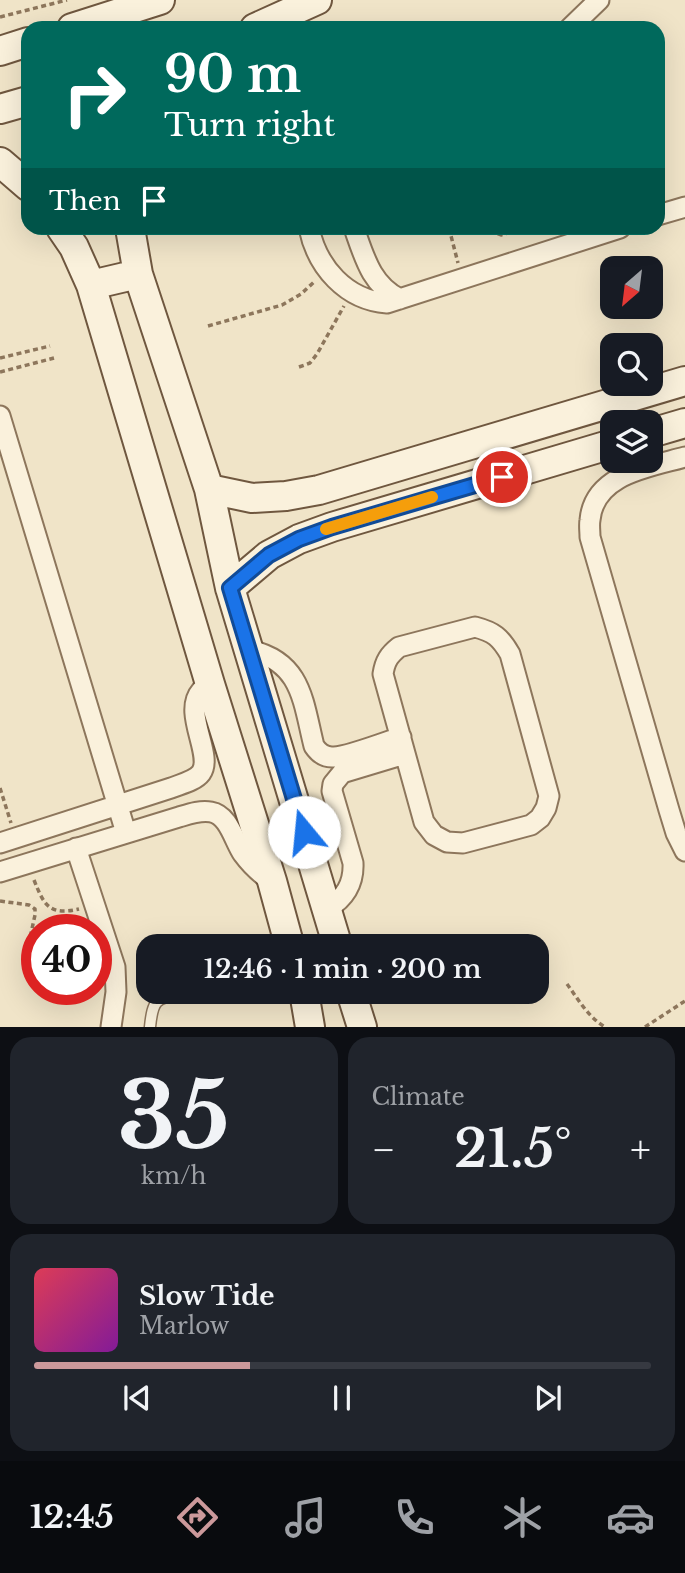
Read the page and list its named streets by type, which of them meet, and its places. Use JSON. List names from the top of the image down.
{
  "north": "bottom left",
  "page": {
    "turn": ["90 m", "Turn right"],
    "then": "Then",
    "limit": "40",
    "trip": "12:46 · 1 min · 200 m",
    "tile": [
      ["35", "km/h"],
      "Climate"
    ],
    "heat": ["−", "21.5°", "+"],
    "song": ["Slow Tide", "Marlow"],
    "tabs": "12:45"
  }
}
